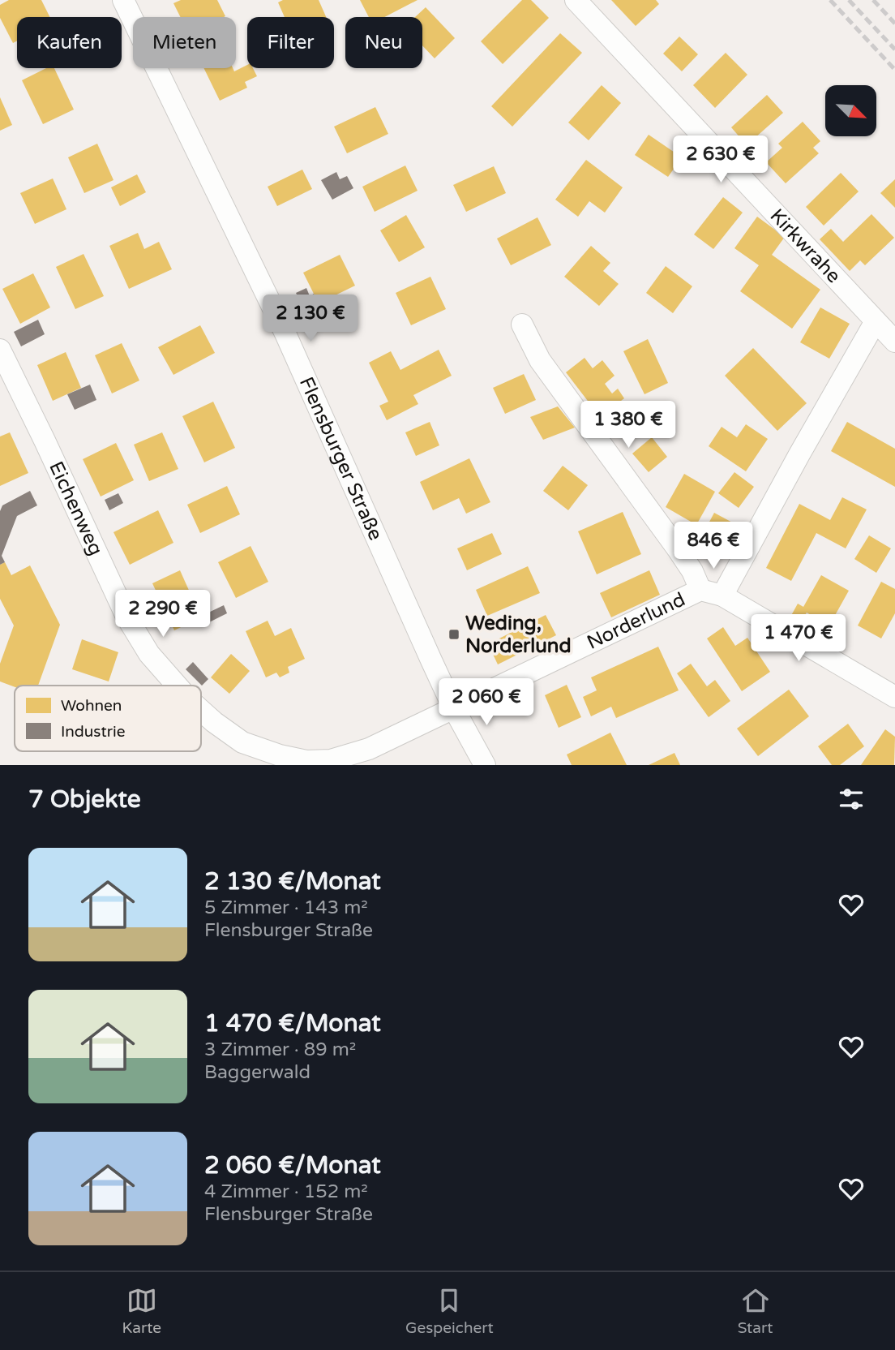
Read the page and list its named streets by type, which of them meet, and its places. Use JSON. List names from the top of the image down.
{
  "streets": {
    "street": [
      "Kirkwrahe",
      "Flensburger Straße",
      "Eichenweg",
      "Norderlund"
    ]
  },
  "crossings": [
    ["Flensburger Straße", "Eichenweg"],
    ["Flensburger Straße", "Norderlund"],
    ["Eichenweg", "Norderlund"]
  ],
  "places": {
    "transit": ["Weding, Norderlund"]
  },
  "legend": ["Wohnen", "Industrie"],
  "north": "bottom right",
  "page": {
    "chip": [
      "Kaufen",
      "Mieten",
      "Filter",
      "Neu"
    ],
    "price": [
      "2 630 €",
      "2 130 €",
      "1 380 €",
      "846 €",
      "2 290 €",
      "1 470 €",
      "2 060 €"
    ],
    "heading": "7 Objekte",
    "list": [
      {
        "name": "2 130 €/Monat",
        "note": "5 Zimmer · 143 m² · Flensburger Straße"
      },
      {
        "name": "1 470 €/Monat",
        "note": "3 Zimmer · 89 m² · Baggerwald"
      },
      {
        "name": "2 060 €/Monat",
        "note": "4 Zimmer · 152 m² · Flensburger Straße"
      }
    ],
    "tabs": ["Karte", "Gespeichert", "Start"]
  }
}
